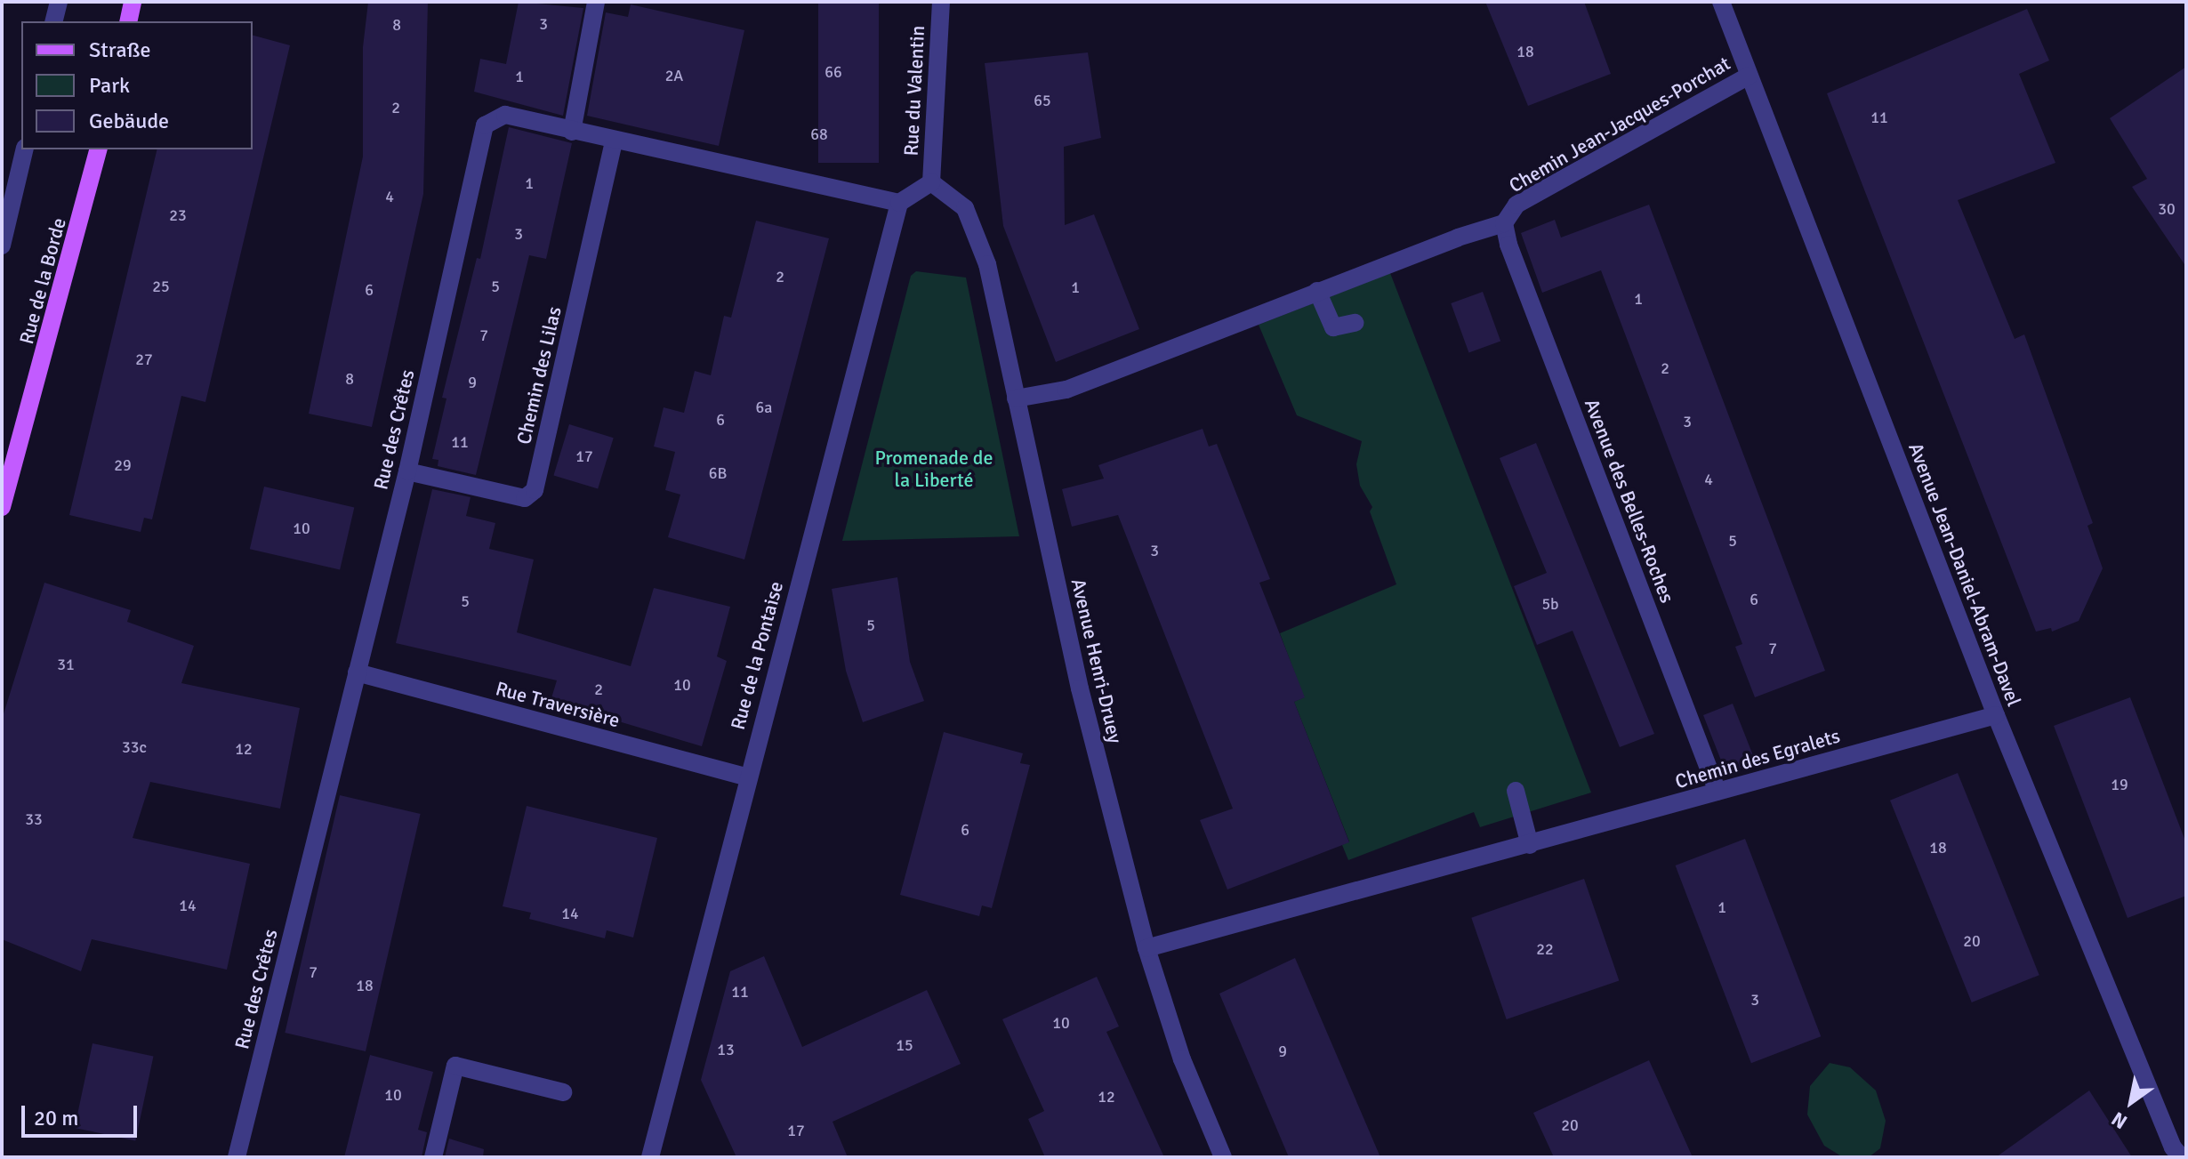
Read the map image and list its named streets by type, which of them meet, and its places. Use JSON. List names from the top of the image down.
{
  "streets": {
    "main road": ["Rue de la Borde"],
    "street": [
      "Rue du Valentin",
      "Chemin Jean-Jacques-Porchat",
      "Chemin des Lilas",
      "Rue des Crêtes",
      "Avenue des Belles-Roches",
      "Avenue Jean-Daniel-Abram-Davel",
      "Rue de la Pontaise",
      "Avenue Henri-Druey",
      "Rue Traversière",
      "Chemin des Egralets"
    ]
  },
  "crossings": [
    ["Rue du Valentin", "Avenue Henri-Druey"],
    ["Chemin Jean-Jacques-Porchat", "Avenue des Belles-Roches"],
    ["Chemin Jean-Jacques-Porchat", "Avenue Jean-Daniel-Abram-Davel"],
    ["Chemin Jean-Jacques-Porchat", "Avenue Henri-Druey"],
    ["Chemin des Lilas", "Rue des Crêtes"],
    ["Rue des Crêtes", "Rue de la Pontaise"],
    ["Rue des Crêtes", "Rue Traversière"],
    ["Avenue des Belles-Roches", "Chemin des Egralets"],
    ["Avenue Jean-Daniel-Abram-Davel", "Chemin des Egralets"],
    ["Rue de la Pontaise", "Rue Traversière"],
    ["Avenue Henri-Druey", "Chemin des Egralets"]
  ],
  "parks": ["Promenade de la Liberté"],
  "house_numbers": [
    "3",
    "8",
    "18",
    "66",
    "2A",
    "1",
    "65",
    "2",
    "11",
    "68",
    "1",
    "4",
    "30",
    "23",
    "3",
    "2",
    "25",
    "5",
    "1",
    "6",
    "1",
    "7",
    "27",
    "2",
    "8",
    "9",
    "6a",
    "6",
    "3",
    "11",
    "17",
    "29",
    "6B",
    "4",
    "10",
    "5",
    "3",
    "6",
    "5",
    "5b",
    "5",
    "7",
    "31",
    "10",
    "2",
    "33c",
    "12",
    "19",
    "33",
    "6",
    "18",
    "14",
    "1",
    "14",
    "20",
    "22",
    "7",
    "18",
    "11",
    "3",
    "10",
    "15",
    "13",
    "9",
    "10",
    "12",
    "20",
    "17"
  ],
  "legend": ["Straße", "Park", "Gebäude"],
  "scale_bar": "20 m",
  "north": "bottom left"
}
